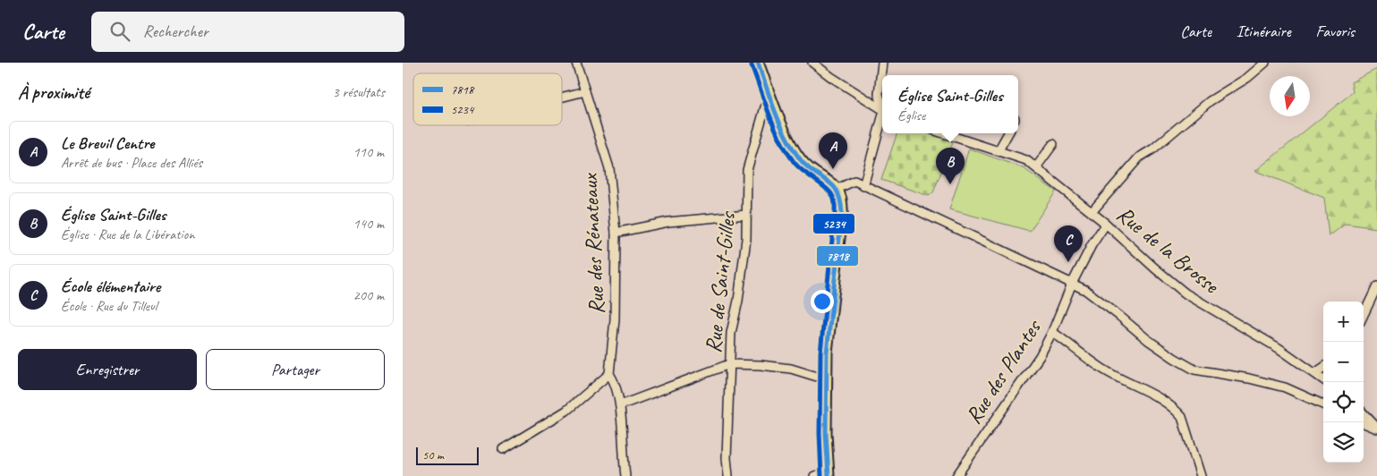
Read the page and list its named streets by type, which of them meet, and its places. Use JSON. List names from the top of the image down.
{
  "streets": {
    "street": [
      "Rue des Rénateaux",
      "Rue de la Brosse",
      "Rue de Saint-Gilles",
      "Rue des Plantes"
    ]
  },
  "crossings": [
    ["Rue de la Brosse", "Rue des Plantes"]
  ],
  "lines": ["transit line 7818", "transit line 5234"],
  "legend": ["7818", "5234"],
  "scale_bar": "50 m",
  "north": "bottom",
  "page": {
    "header": "Carte",
    "search": "Rechercher",
    "nav": ["Carte", "Itinéraire", "Favoris"],
    "heading": ["À proximité", "3 résultats"],
    "popup": ["Église Saint-Gilles", "Église"],
    "list": [
      {
        "mark": "A",
        "name": "Le Breuil Centre",
        "note": "Arrêt de bus · Place des Alliés",
        "value": "110 m"
      },
      {
        "mark": "B",
        "name": "Église Saint-Gilles",
        "note": "Église · Rue de la Libération",
        "value": "140 m"
      },
      {
        "mark": "C",
        "name": "École élémentaire",
        "note": "École · Rue du Tilleul",
        "value": "200 m"
      }
    ],
    "pins": ["A", "B", "C"],
    "map_buttons": ["+", "−"],
    "buttons": ["Enregistrer", "Partager"],
    "scale": "50 m"
  }
}
